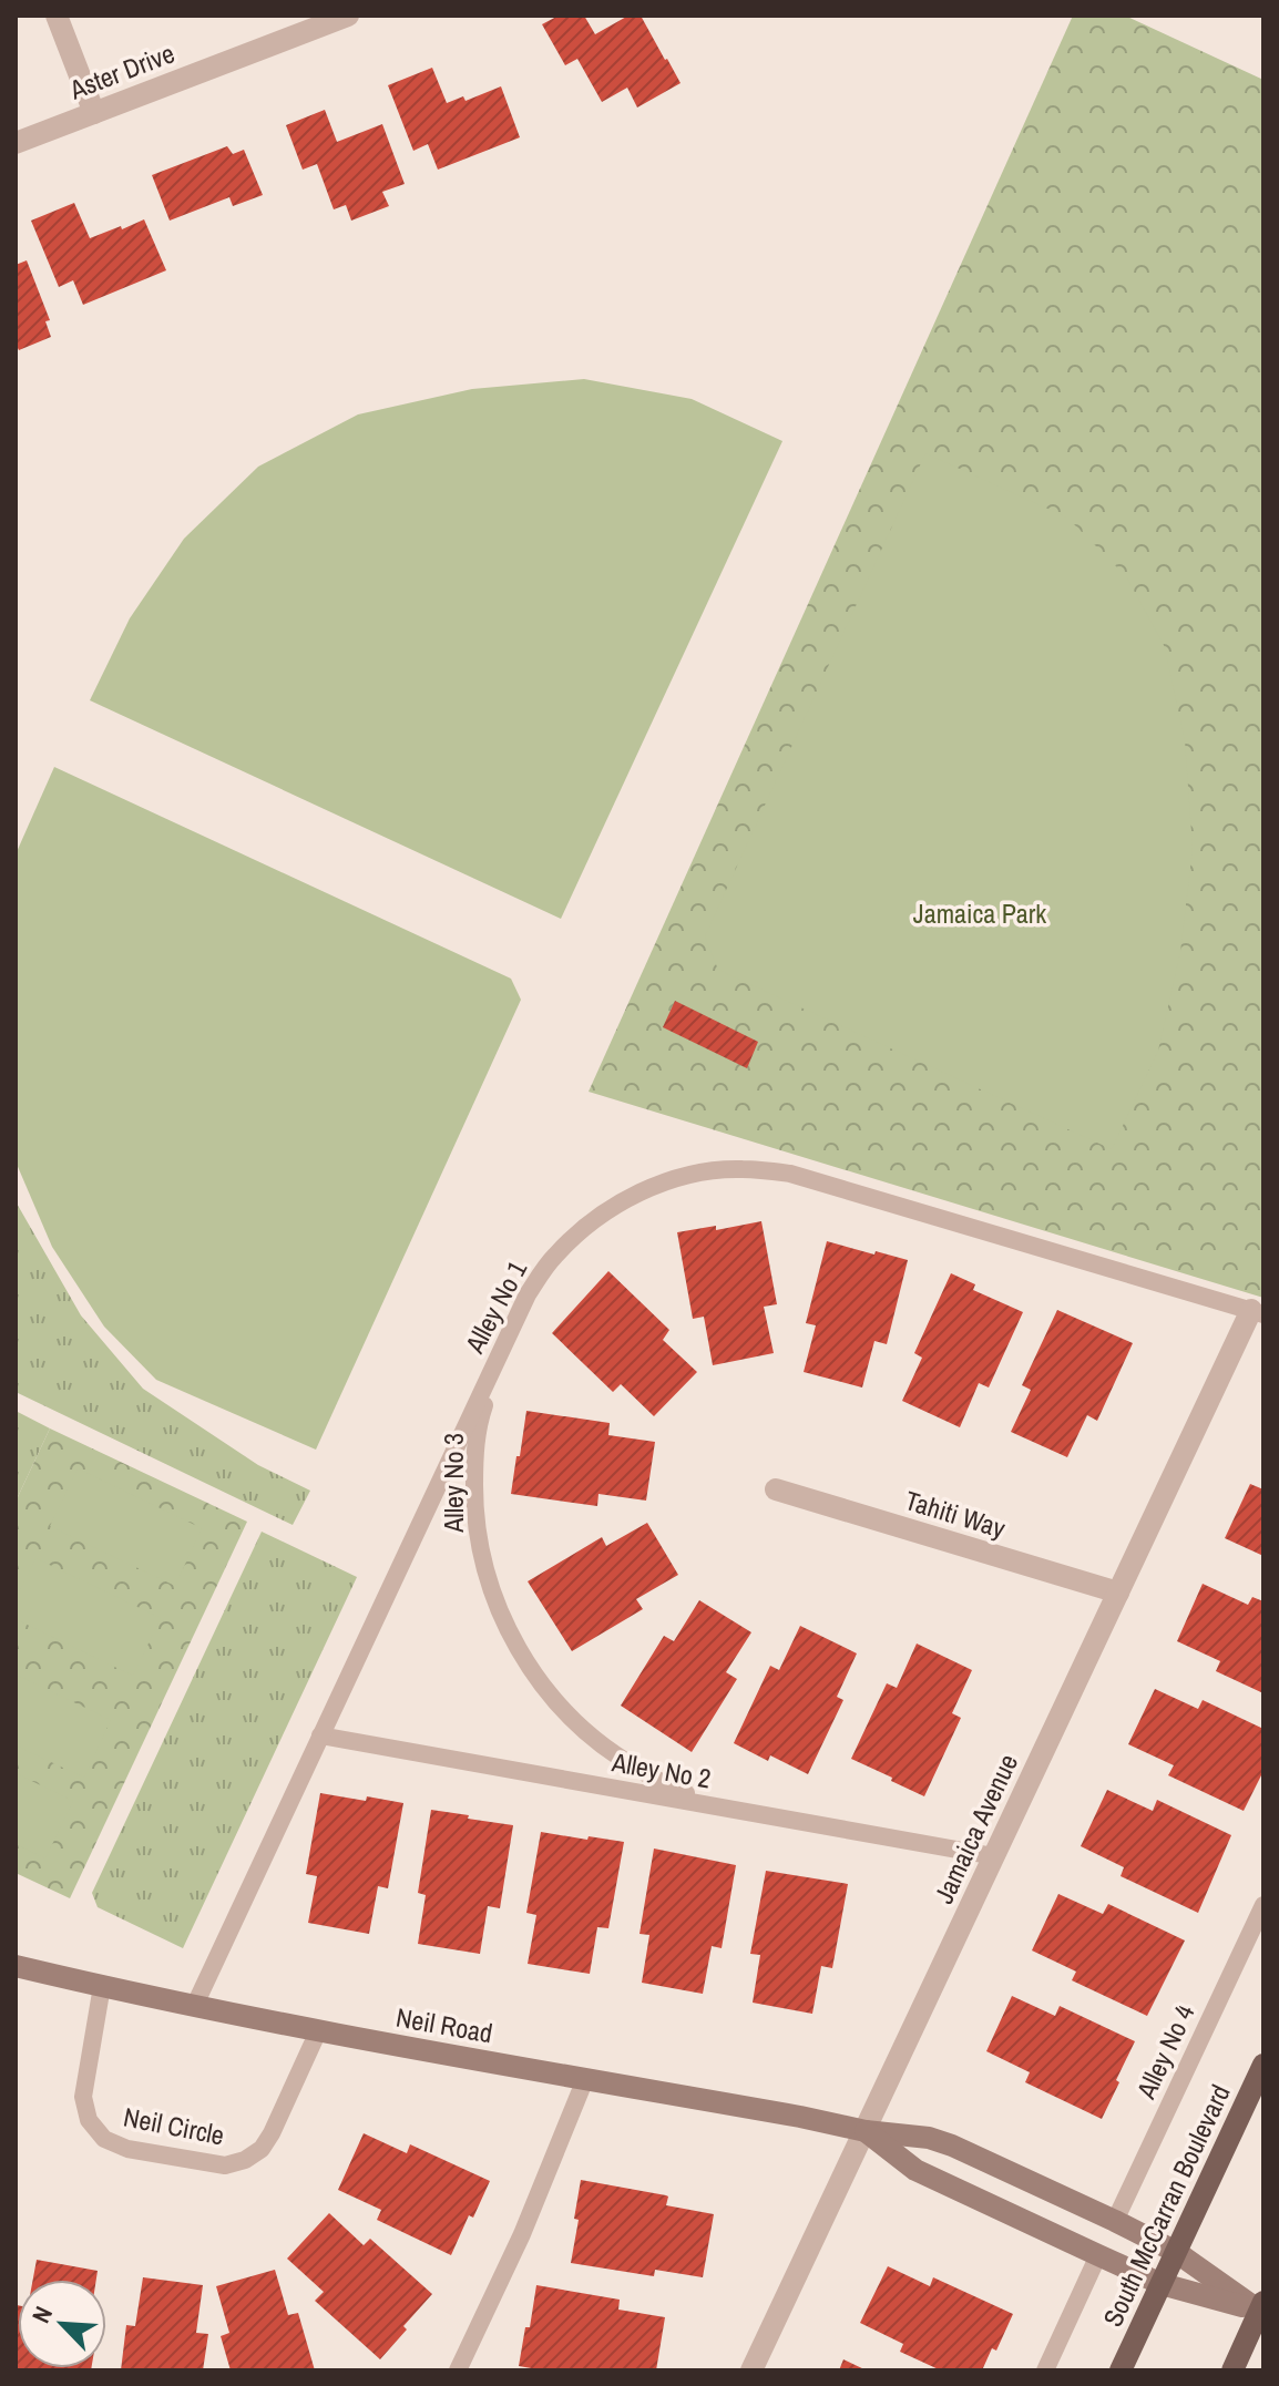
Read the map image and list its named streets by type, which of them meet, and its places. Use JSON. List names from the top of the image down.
{
  "streets": {
    "main road": ["South McCarran Boulevard"],
    "street": [
      "Aster Drive",
      "Tahiti Way",
      "Jamaica Avenue",
      "Neil Road"
    ],
    "lane": [
      "Alley No 1",
      "Alley No 3",
      "Alley No 2",
      "Alley No 4",
      "Neil Circle"
    ]
  },
  "crossings": [
    ["Alley No 1", "Alley No 3"],
    ["Alley No 1", "Alley No 2"],
    ["Alley No 1", "Jamaica Avenue"],
    ["Alley No 1", "Neil Road"],
    ["Alley No 3", "Alley No 2"],
    ["Tahiti Way", "Jamaica Avenue"],
    ["Alley No 2", "Jamaica Avenue"],
    ["Jamaica Avenue", "Neil Road"],
    ["Neil Road", "Alley No 4"],
    ["Neil Road", "Neil Circle"],
    ["Neil Road", "South McCarran Boulevard"]
  ],
  "parks": ["Jamaica Park"],
  "north": "top left"
}
